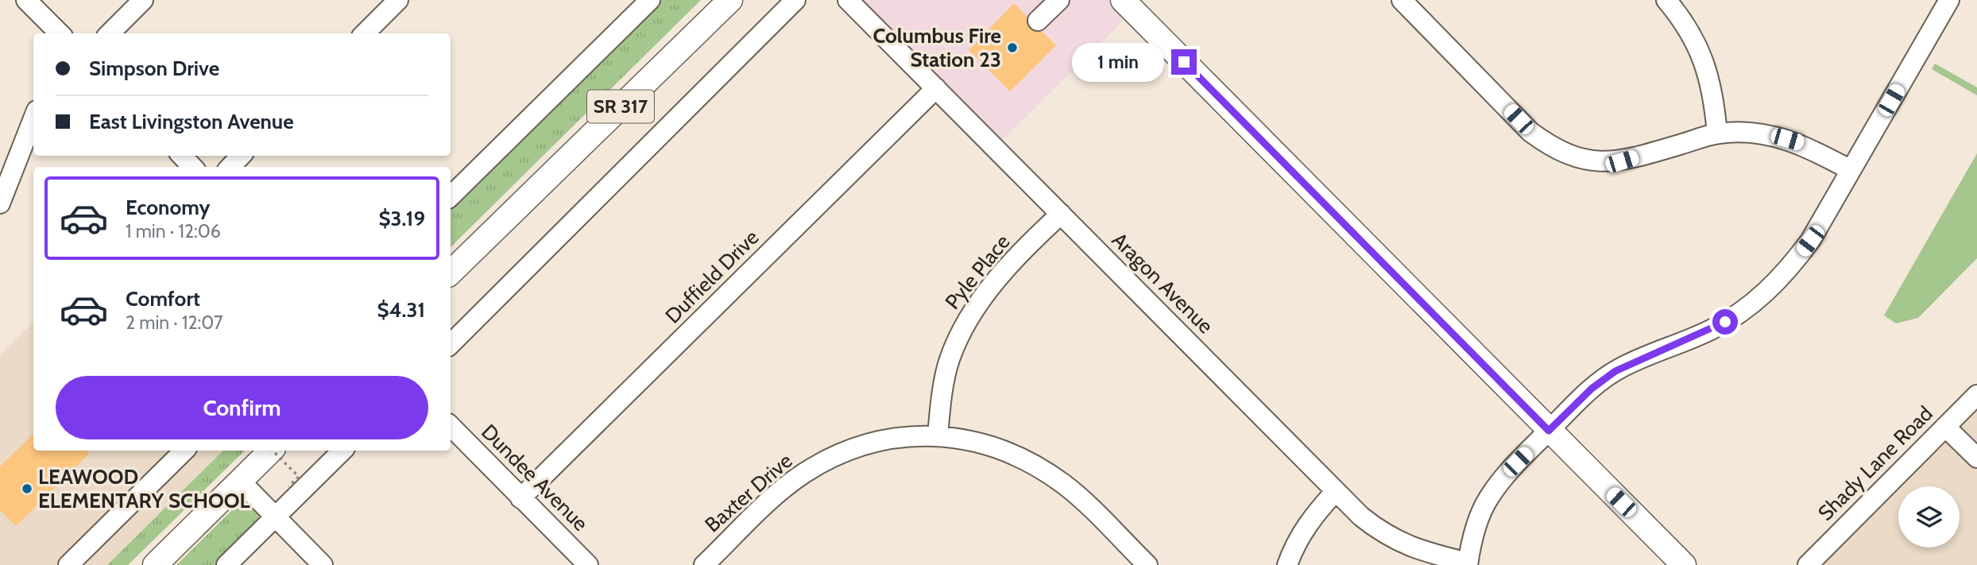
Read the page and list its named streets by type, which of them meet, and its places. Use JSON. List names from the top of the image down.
{
  "streets": {
    "main road": ["SR 317"],
    "street": [
      "Pyle Place",
      "Duffield Drive",
      "Aragon Avenue",
      "Shady Lane Road",
      "Dundee Avenue",
      "Baxter Drive"
    ]
  },
  "crossings": [
    ["Pyle Place", "Aragon Avenue"],
    ["Pyle Place", "Baxter Drive"],
    ["Duffield Drive", "Aragon Avenue"],
    ["Duffield Drive", "Dundee Avenue"]
  ],
  "places": ["Columbus Fire Station 23", "LEAWOOD ELEMENTARY SCHOOL"],
  "page": {
    "banner": ["Simpson Drive", "East Livingston Avenue"],
    "bubble": "1 min",
    "list": [
      {
        "name": "Economy",
        "note": "1 min · 12:06",
        "value": "$3.19"
      },
      {
        "name": "Comfort",
        "note": "2 min · 12:07",
        "value": "$4.31"
      }
    ],
    "buttons": "Confirm"
  }
}
